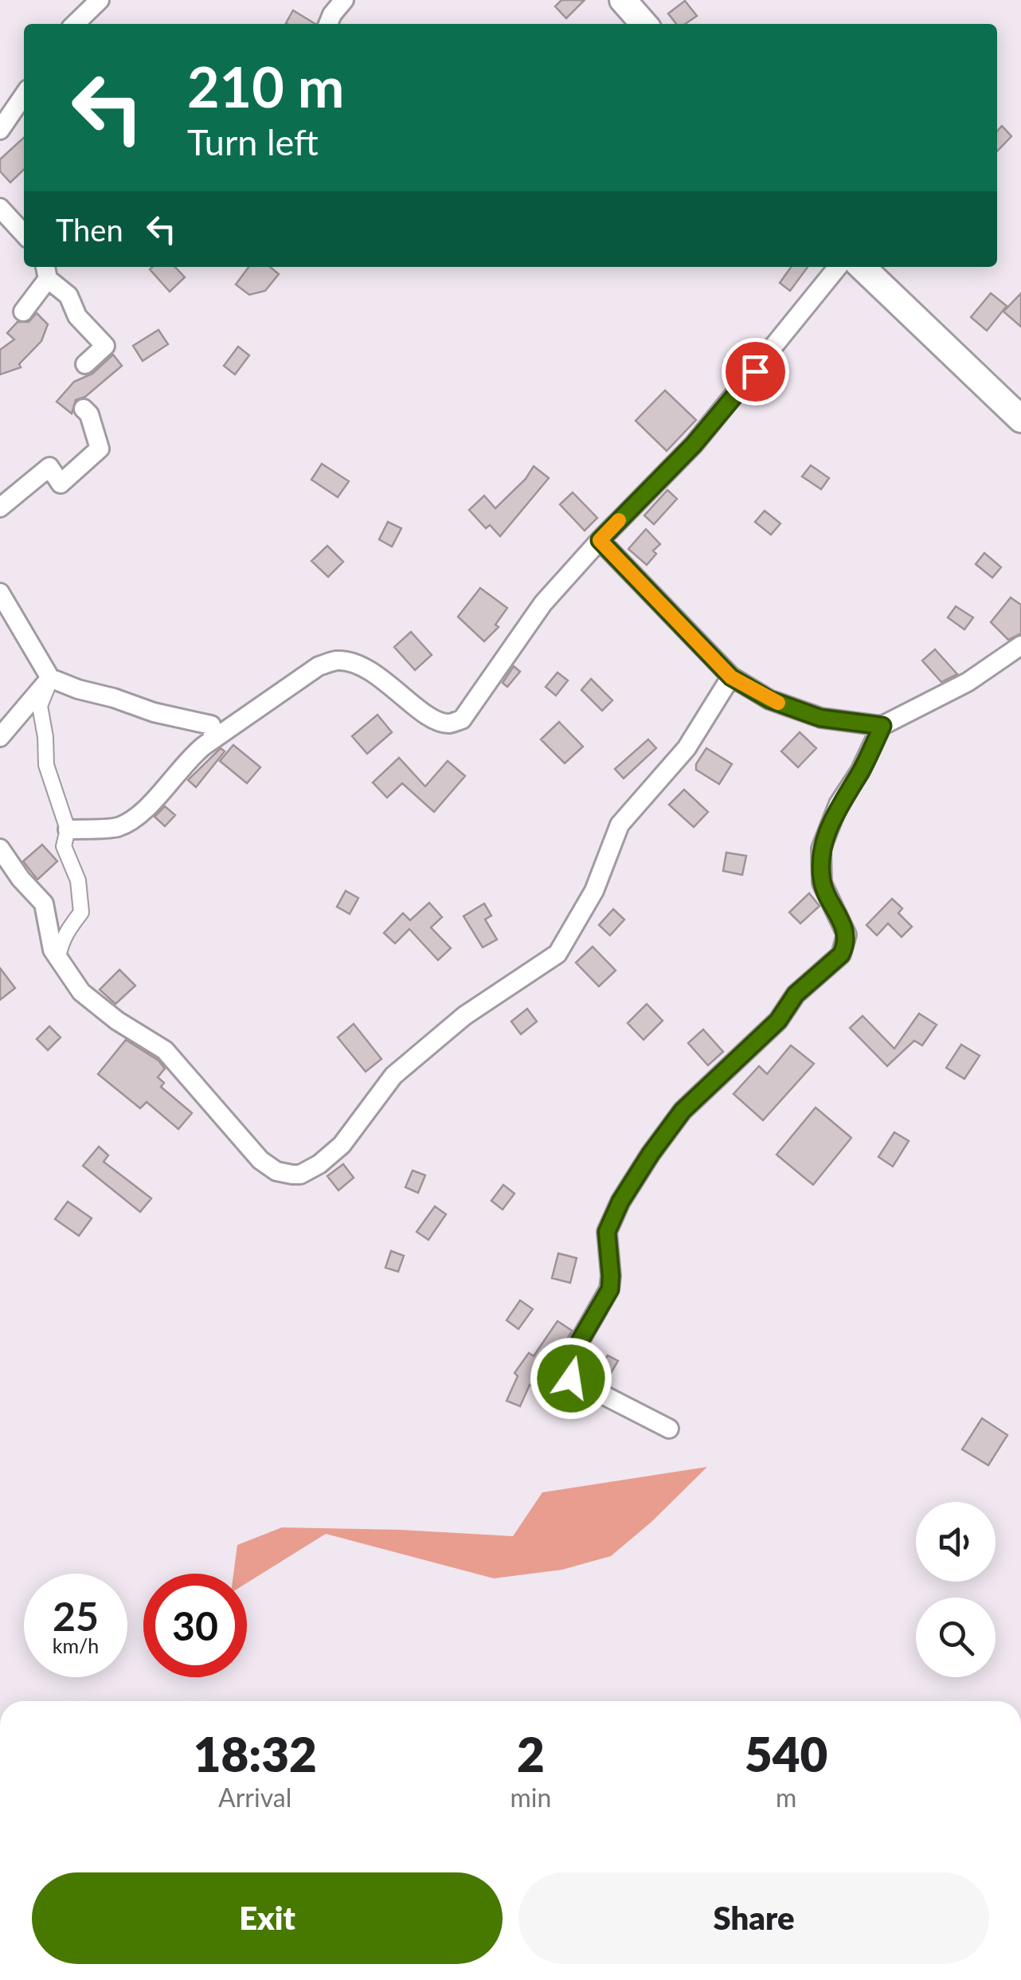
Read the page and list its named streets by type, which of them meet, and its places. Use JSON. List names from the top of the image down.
{
  "page": {
    "turn": ["210 m", "Turn left"],
    "then": "Then",
    "speed": "25 km/h",
    "limit": "30",
    "eta": [
      "18:32",
      "Arrival",
      "2",
      "min",
      "540",
      "m"
    ],
    "buttons": ["Exit", "Share"]
  }
}
